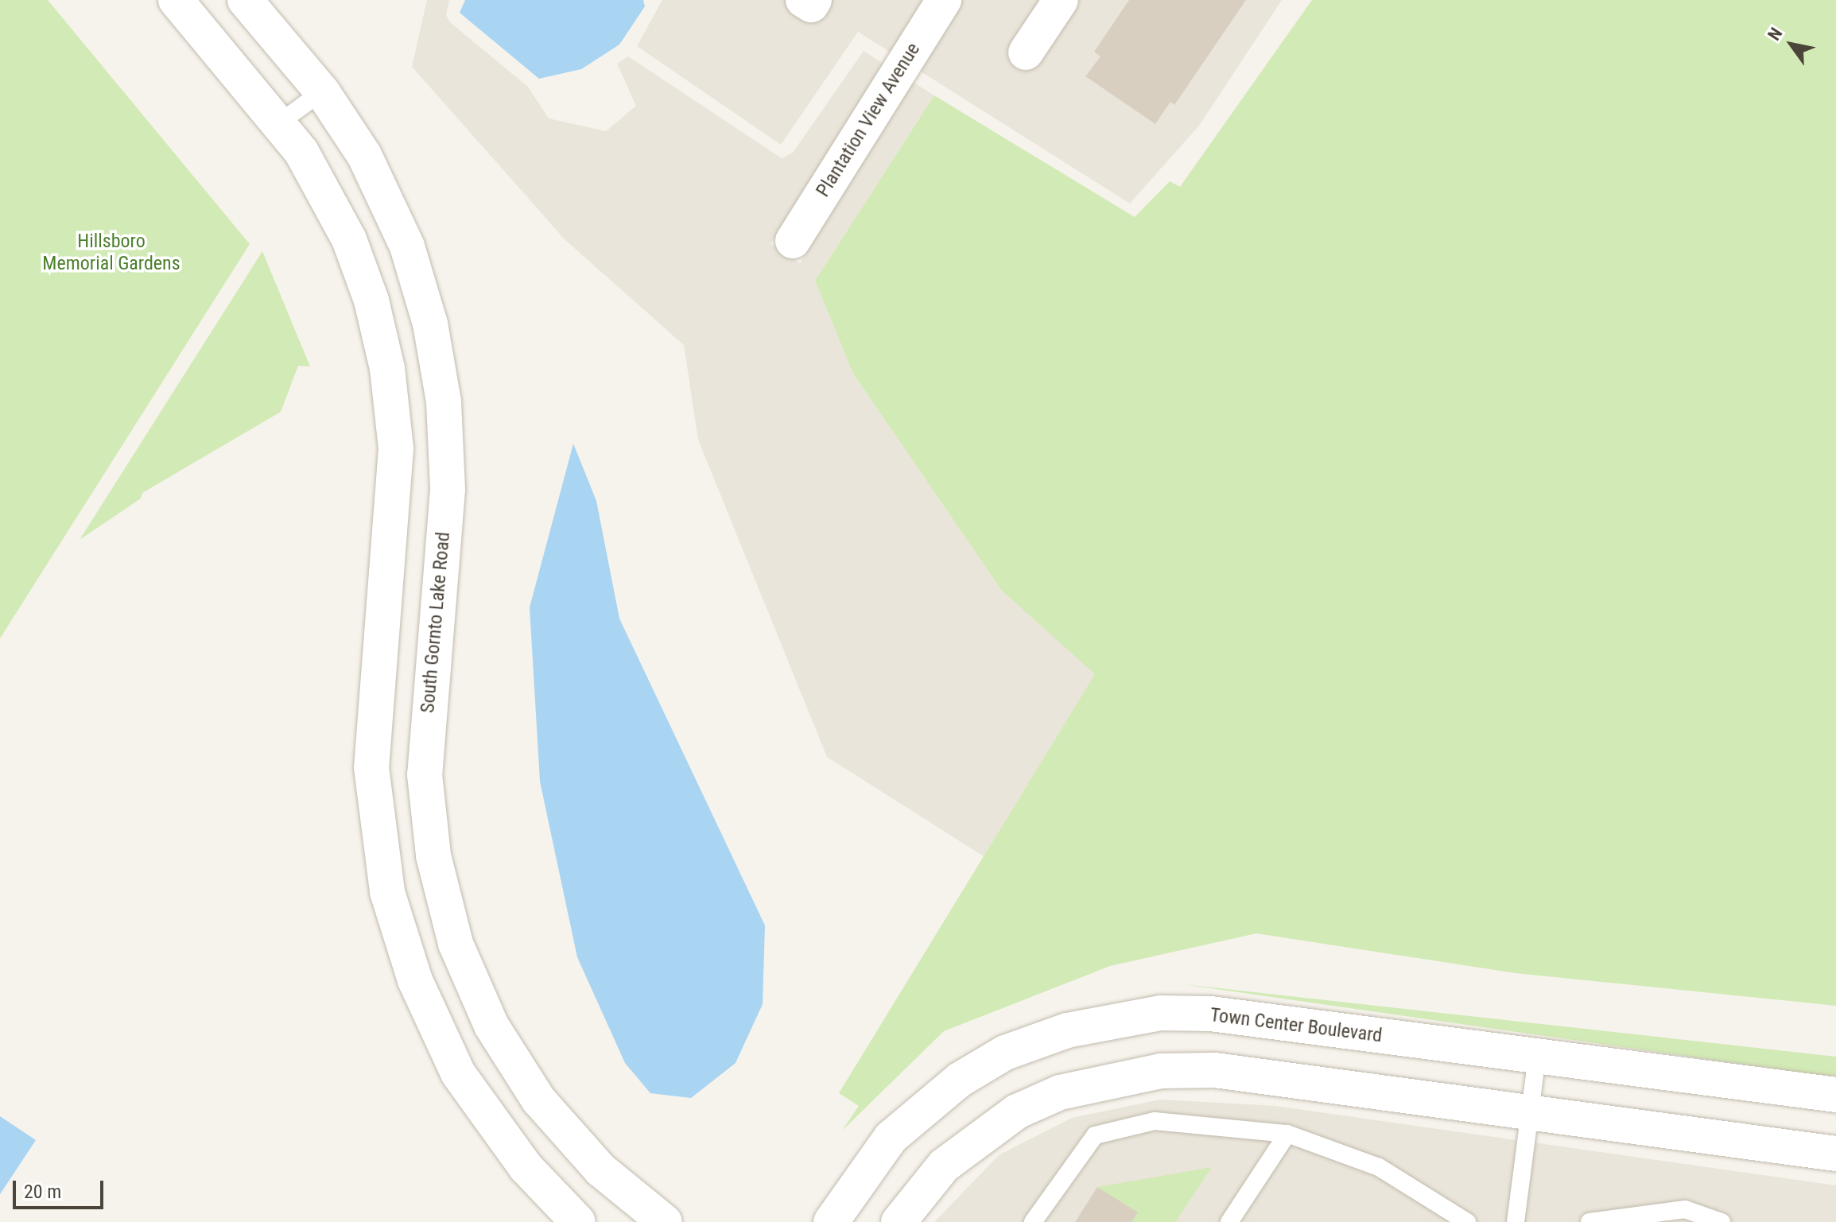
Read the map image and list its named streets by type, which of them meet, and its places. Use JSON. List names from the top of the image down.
{
  "streets": {
    "street": ["Plantation View Avenue", "South Gornto Lake Road", "Town Center Boulevard"]
  },
  "parks": ["Hillsboro Memorial Gardens"],
  "scale_bar": "20 m",
  "north": "top left"
}
